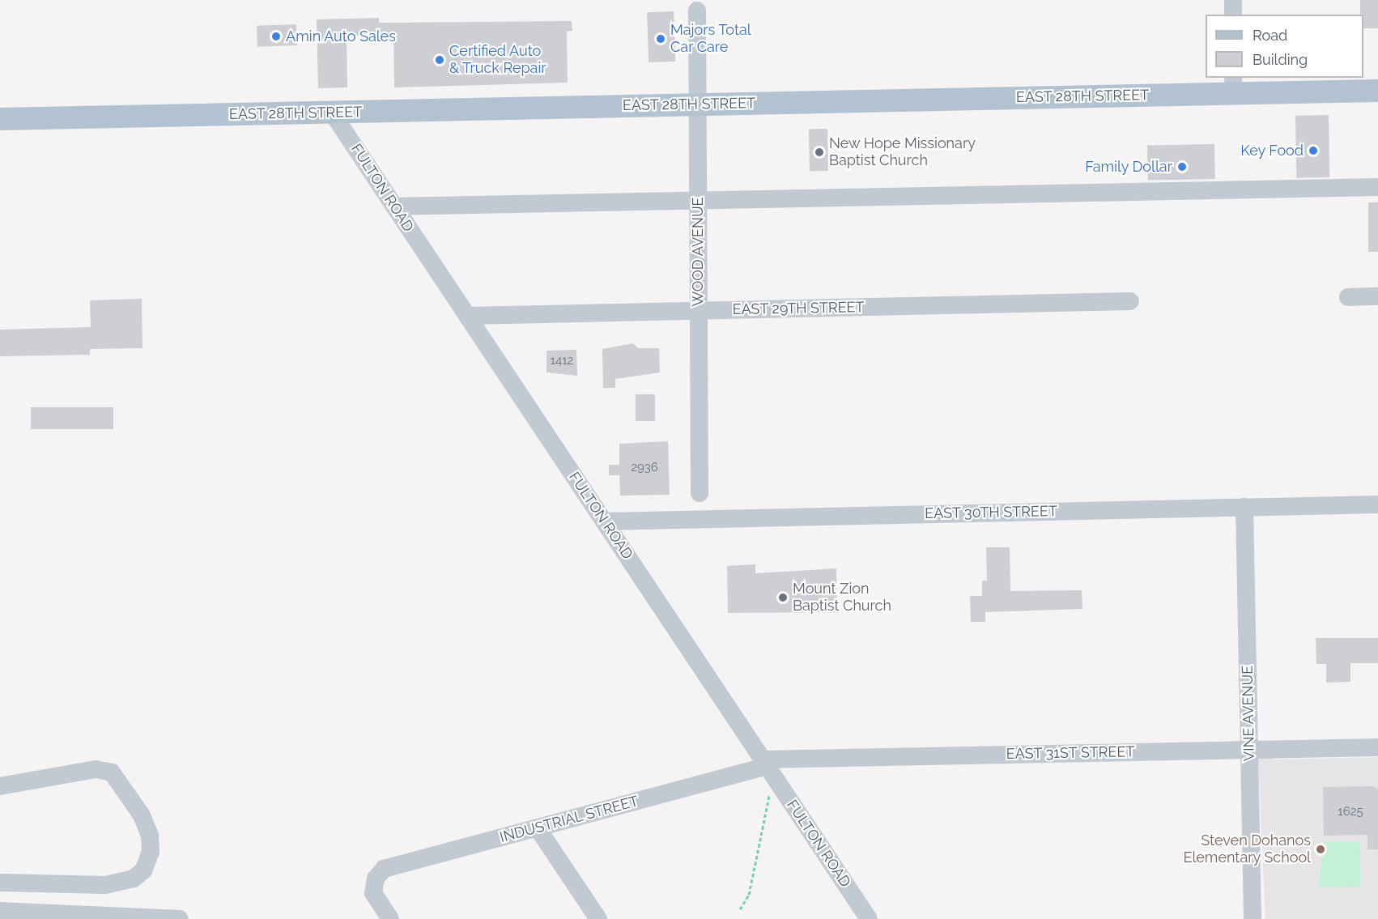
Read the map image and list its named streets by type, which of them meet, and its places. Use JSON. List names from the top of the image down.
{
  "streets": {
    "main road": ["EAST 28TH STREET"],
    "street": [
      "FULTON ROAD",
      "WOOD AVENUE",
      "EAST 29TH STREET",
      "EAST 30TH STREET",
      "VINE AVENUE",
      "EAST 31ST STREET",
      "INDUSTRIAL STREET"
    ]
  },
  "crossings": [
    ["EAST 28TH STREET", "FULTON ROAD"],
    ["EAST 28TH STREET", "WOOD AVENUE"],
    ["FULTON ROAD", "EAST 29TH STREET"],
    ["FULTON ROAD", "EAST 30TH STREET"],
    ["FULTON ROAD", "EAST 31ST STREET"],
    ["FULTON ROAD", "INDUSTRIAL STREET"],
    ["WOOD AVENUE", "EAST 29TH STREET"],
    ["EAST 30TH STREET", "VINE AVENUE"],
    ["VINE AVENUE", "EAST 31ST STREET"],
    ["EAST 31ST STREET", "INDUSTRIAL STREET"]
  ],
  "places": [
    "Amin Auto Sales",
    "Majors Total Car Care",
    "Certified Auto & Truck Repair",
    "Key Food",
    "New Hope Missionary Baptist Church",
    "Family Dollar",
    "Mount Zion Baptist Church",
    "Steven Dohanos Elementary School"
  ],
  "house_numbers": ["1412", "2936", "1625"],
  "legend": ["Road", "Building"]
}
